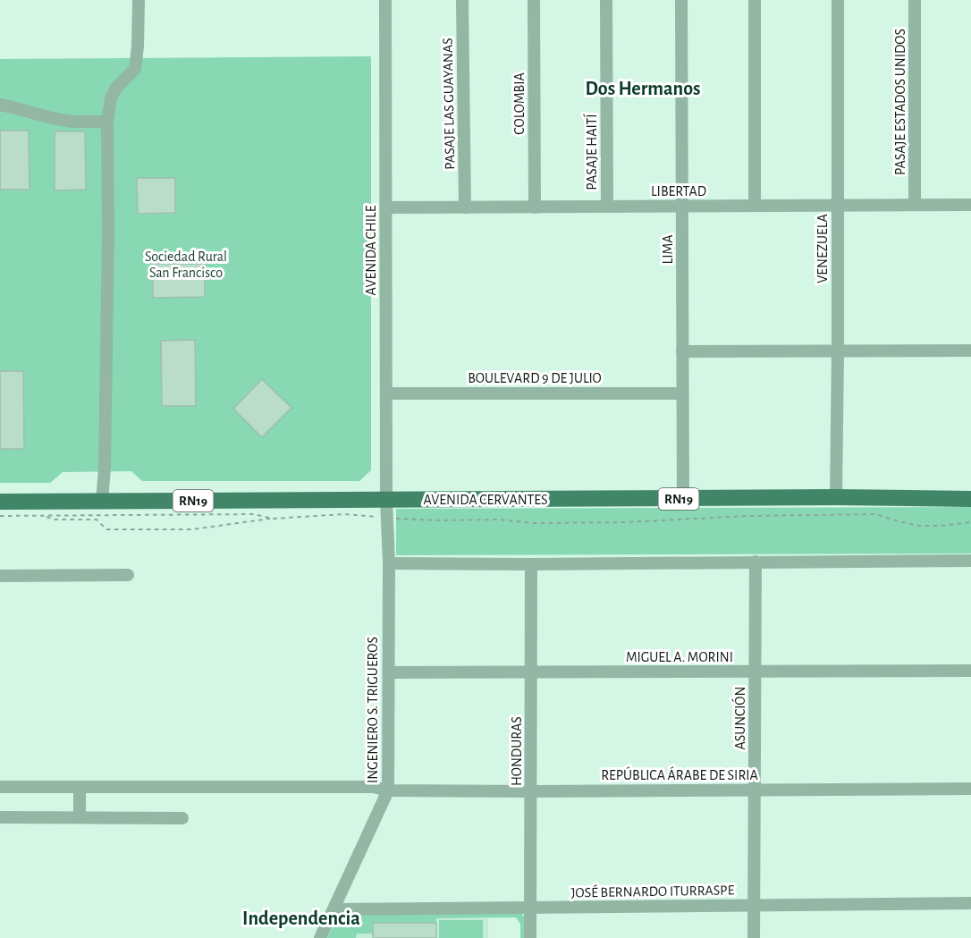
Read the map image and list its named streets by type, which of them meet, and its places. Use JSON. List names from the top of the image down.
{
  "streets": {
    "main road": ["RN19", "AVENIDA CERVANTES"],
    "street": [
      "PASAJE ESTADOS UNIDOS",
      "PASAJE LAS GUAYANAS",
      "COLOMBIA",
      "PASAJE HAITÍ",
      "LIBERTAD",
      "VENEZUELA",
      "LIMA",
      "AVENIDA CHILE",
      "BOULEVARD 9 DE JULIO",
      "MIGUEL A. MORINI",
      "INGENIERO S. TRIGUEROS",
      "ASUNCIÓN",
      "HONDURAS",
      "REPÚBLICA ÁRABE DE SIRIA",
      "JOSÉ BERNARDO ITURRASPE"
    ]
  },
  "crossings": [
    ["PASAJE ESTADOS UNIDOS", "LIBERTAD"],
    ["PASAJE LAS GUAYANAS", "LIBERTAD"],
    ["COLOMBIA", "LIBERTAD"],
    ["PASAJE HAITÍ", "LIBERTAD"],
    ["LIBERTAD", "VENEZUELA"],
    ["LIBERTAD", "LIMA"],
    ["LIBERTAD", "AVENIDA CHILE"],
    ["VENEZUELA", "AVENIDA CERVANTES"],
    ["LIMA", "BOULEVARD 9 DE JULIO"],
    ["LIMA", "AVENIDA CERVANTES"],
    ["AVENIDA CHILE", "BOULEVARD 9 DE JULIO"],
    ["AVENIDA CHILE", "AVENIDA CERVANTES"],
    ["AVENIDA CHILE", "INGENIERO S. TRIGUEROS"],
    ["AVENIDA CERVANTES", "INGENIERO S. TRIGUEROS"],
    ["MIGUEL A. MORINI", "INGENIERO S. TRIGUEROS"],
    ["MIGUEL A. MORINI", "ASUNCIÓN"],
    ["MIGUEL A. MORINI", "HONDURAS"],
    ["INGENIERO S. TRIGUEROS", "REPÚBLICA ÁRABE DE SIRIA"],
    ["INGENIERO S. TRIGUEROS", "JOSÉ BERNARDO ITURRASPE"],
    ["ASUNCIÓN", "REPÚBLICA ÁRABE DE SIRIA"],
    ["ASUNCIÓN", "JOSÉ BERNARDO ITURRASPE"],
    ["HONDURAS", "REPÚBLICA ÁRABE DE SIRIA"],
    ["HONDURAS", "JOSÉ BERNARDO ITURRASPE"]
  ],
  "districts": ["Dos Hermanos", "Independencia"],
  "parks": ["Sociedad Rural San Francisco"]
}
